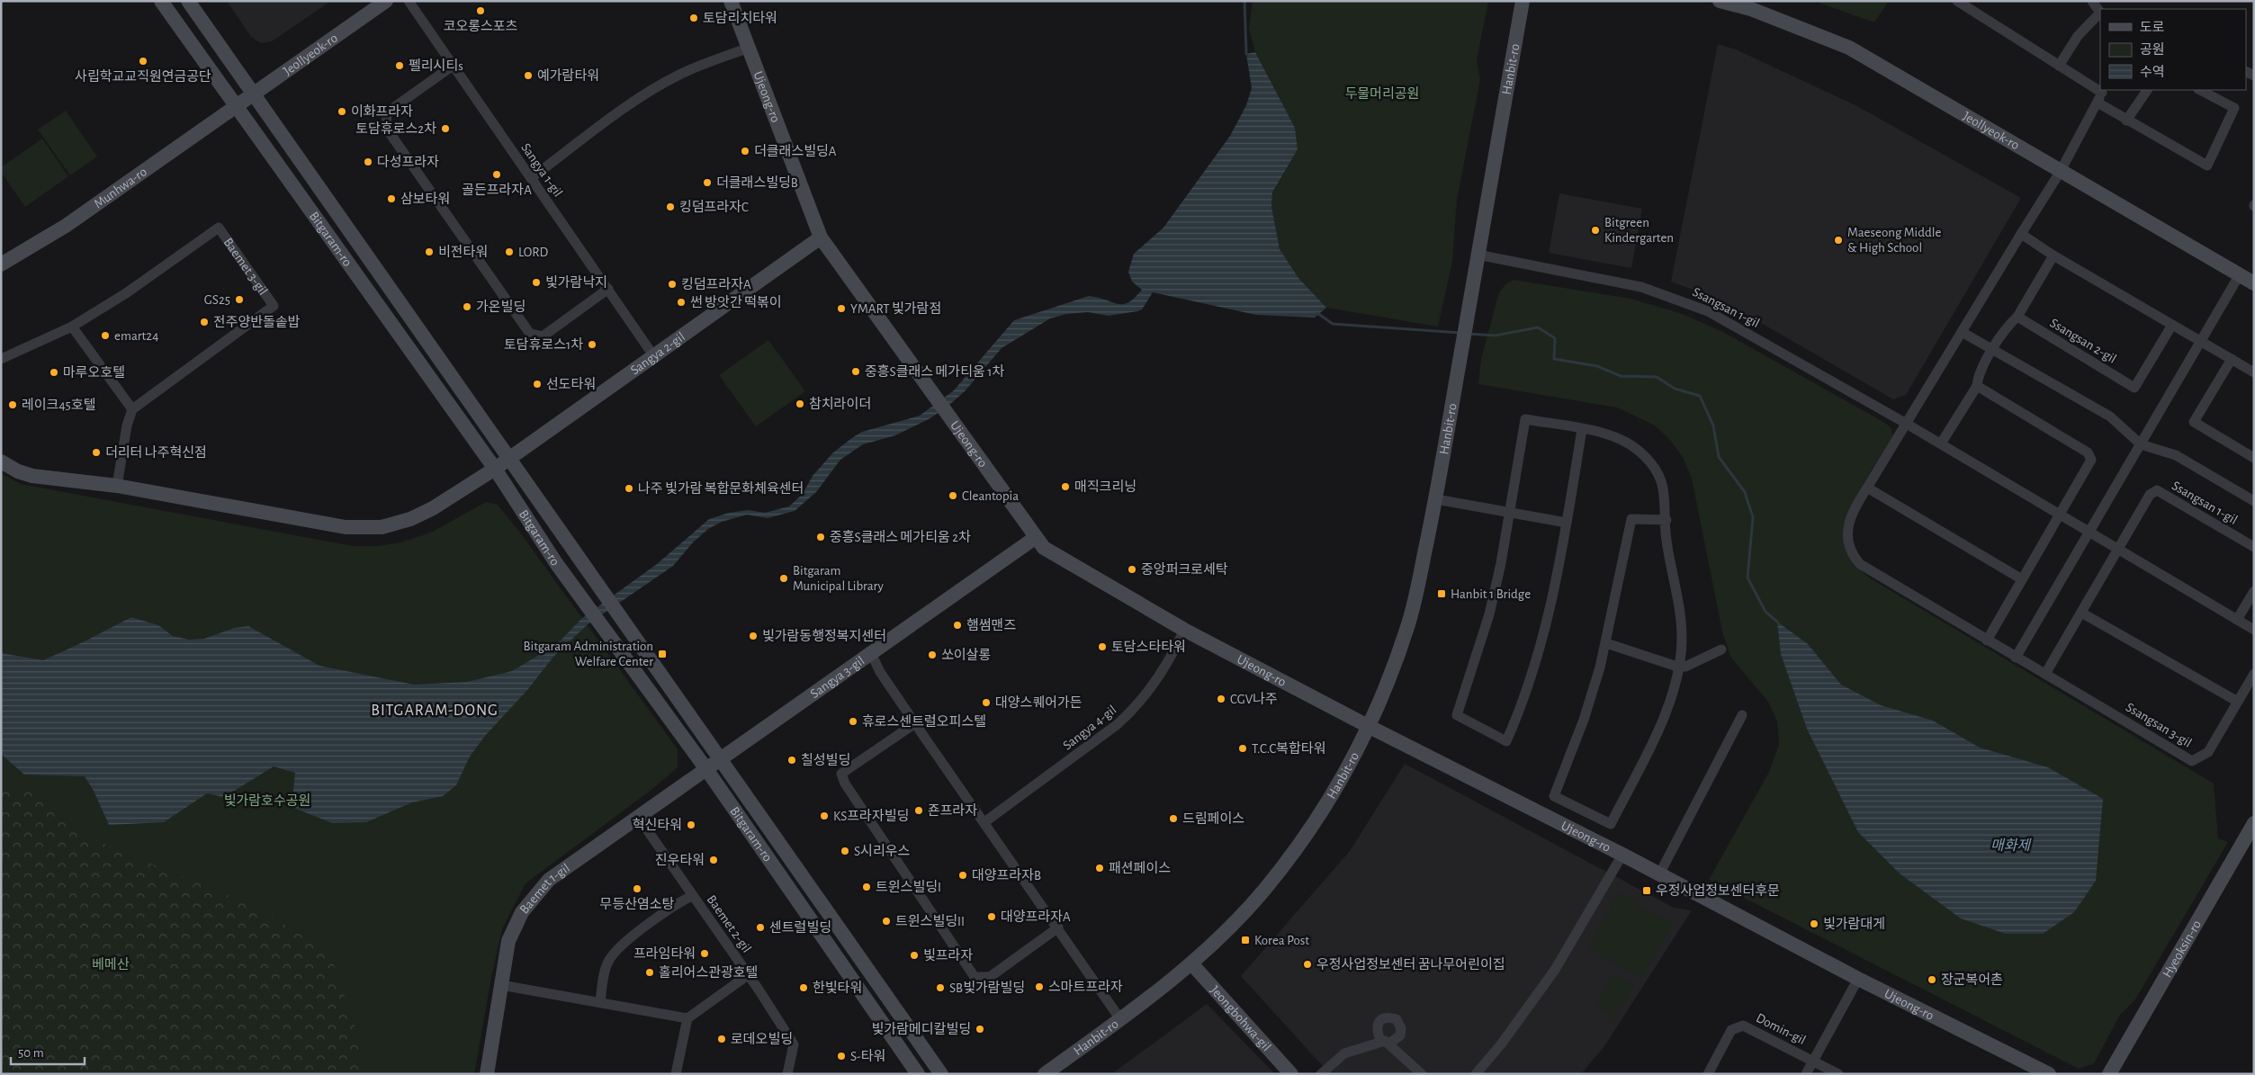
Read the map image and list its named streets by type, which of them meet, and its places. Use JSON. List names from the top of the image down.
{
  "streets": {
    "street": [
      "Jeollyeok-ro",
      "Hanbit-ro",
      "Ujeong-ro",
      "Sangya 1-gil",
      "Munhwa-ro",
      "Bitgaram-ro",
      "Baemet 3-gil",
      "Ssangsan 1-gil",
      "Ssangsan 2-gil",
      "Sangya 2-gil",
      "Sangya 3-gil",
      "Ssangsan 3-gil",
      "Sangya 4-gil",
      "Baemet 1-gil",
      "Baemet 2-gil",
      "Hyeoksin-ro",
      "Jeongbohwa-gil",
      "Domin-gil"
    ]
  },
  "crossings": [
    ["Jeollyeok-ro", "Munhwa-ro"],
    ["Jeollyeok-ro", "Bitgaram-ro"],
    ["Hanbit-ro", "Ujeong-ro"],
    ["Hanbit-ro", "Ssangsan 1-gil"],
    ["Hanbit-ro", "Jeongbohwa-gil"],
    ["Ujeong-ro", "Sangya 2-gil"],
    ["Ujeong-ro", "Sangya 3-gil"],
    ["Ujeong-ro", "Sangya 4-gil"],
    ["Ujeong-ro", "Domin-gil"],
    ["Sangya 1-gil", "Sangya 2-gil"],
    ["Munhwa-ro", "Bitgaram-ro"],
    ["Bitgaram-ro", "Sangya 2-gil"],
    ["Bitgaram-ro", "Sangya 3-gil"],
    ["Bitgaram-ro", "Baemet 1-gil"],
    ["Ssangsan 1-gil", "Ssangsan 3-gil"],
    ["Sangya 3-gil", "Baemet 1-gil"],
    ["Baemet 1-gil", "Baemet 2-gil"]
  ],
  "districts": ["BITGARAM-DONG"],
  "water": ["매화제"],
  "parks": ["두물머리공원", "빛가람호수공원", "베메산"],
  "places": {
    "other": [
      "코오롱스포츠",
      "토담리치타워",
      "사립학교교직원연금공단",
      "펠리시티s",
      "예가람타워",
      "이화프라자",
      "토담휴로스2차",
      "더클래스빌딩A",
      "다성프라자",
      "골든프라자A",
      "더클래스빌딩B",
      "삼보타워",
      "킹덤프라자C",
      "Bitgreen Kindergarten",
      "Maeseong Middle & High School",
      "비전타워",
      "LORD",
      "빛가람낙지",
      "킹덤프라자A",
      "GS25",
      "썬 방앗간 떡볶이",
      "가온빌딩",
      "YMART 빛가람점",
      "전주양반돌솥밥",
      "emart24",
      "토담휴로스1차",
      "중흥S클래스 메가티움 1차",
      "마루오호텔",
      "선도타워",
      "참치라이더",
      "레이크45호텔",
      "더리터 나주혁신점",
      "매직크리닝",
      "나주 빛가람 복합문화체육센터",
      "Cleantopia",
      "중흥S클래스 메가티움 2차",
      "중앙퍼크로세탁",
      "Bitgaram Municipal Library",
      "햄썸맨즈",
      "빛가람동행정복지센터",
      "토담스타타워",
      "쏘이살롱",
      "CGV나주",
      "대양스퀘어가든",
      "휴로스센트럴오피스텔",
      "T.C.C복합타워",
      "칠성빌딩",
      "죤프라자",
      "KS프라자빌딩",
      "드림페이스",
      "혁신타워",
      "S시리우스",
      "진우타워",
      "패션페이스",
      "대양프라자B",
      "트윈스빌딩I",
      "무등산염소탕",
      "대양프라자A",
      "트윈스빌딩II",
      "빛가람대게",
      "센트럴빌딩",
      "프라임타워",
      "빛프라자",
      "우정사업정보센터 꿈나무어린이집",
      "홀리어스관광호텔",
      "장군복어촌",
      "스마트프라자",
      "한빛타워",
      "SB빛가람빌딩",
      "빛가람메디칼빌딩",
      "로데오빌딩",
      "S-타워"
    ],
    "transit": [
      "Hanbit 1 Bridge",
      "Bitgaram Administration Welfare Center",
      "우정사업정보센터후문",
      "Korea Post"
    ]
  },
  "legend": ["도로", "공원", "수역"],
  "scale_bar": "50 m"
}
